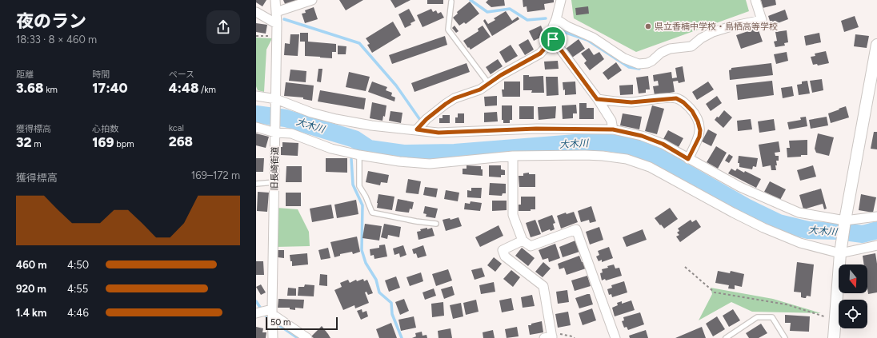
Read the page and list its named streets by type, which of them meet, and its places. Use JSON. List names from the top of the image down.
{
  "streets": {
    "street": ["旧長崎街道"]
  },
  "water": ["大木川"],
  "places": ["県立香楠中学校・鳥栖高等学校"],
  "scale_bar": "50 m",
  "north": "bottom",
  "page": {
    "heading": ["夜のラン", "18:33 · 8 × 460 m"],
    "stats": [
      ["距離", "3.68 km"],
      ["時間", "17:40"],
      ["ペース", "4:48 /km"],
      ["獲得標高", "32 m"],
      ["心拍数", "169 bpm"],
      ["kcal", "268"]
    ],
    "chart": ["獲得標高", "169–172 m"],
    "list": [
      {
        "name": "460 m",
        "note": "4:50"
      },
      {
        "name": "920 m",
        "note": "4:55"
      },
      {
        "name": "1.4 km",
        "note": "4:46"
      }
    ],
    "scale": "50 m"
  }
}
